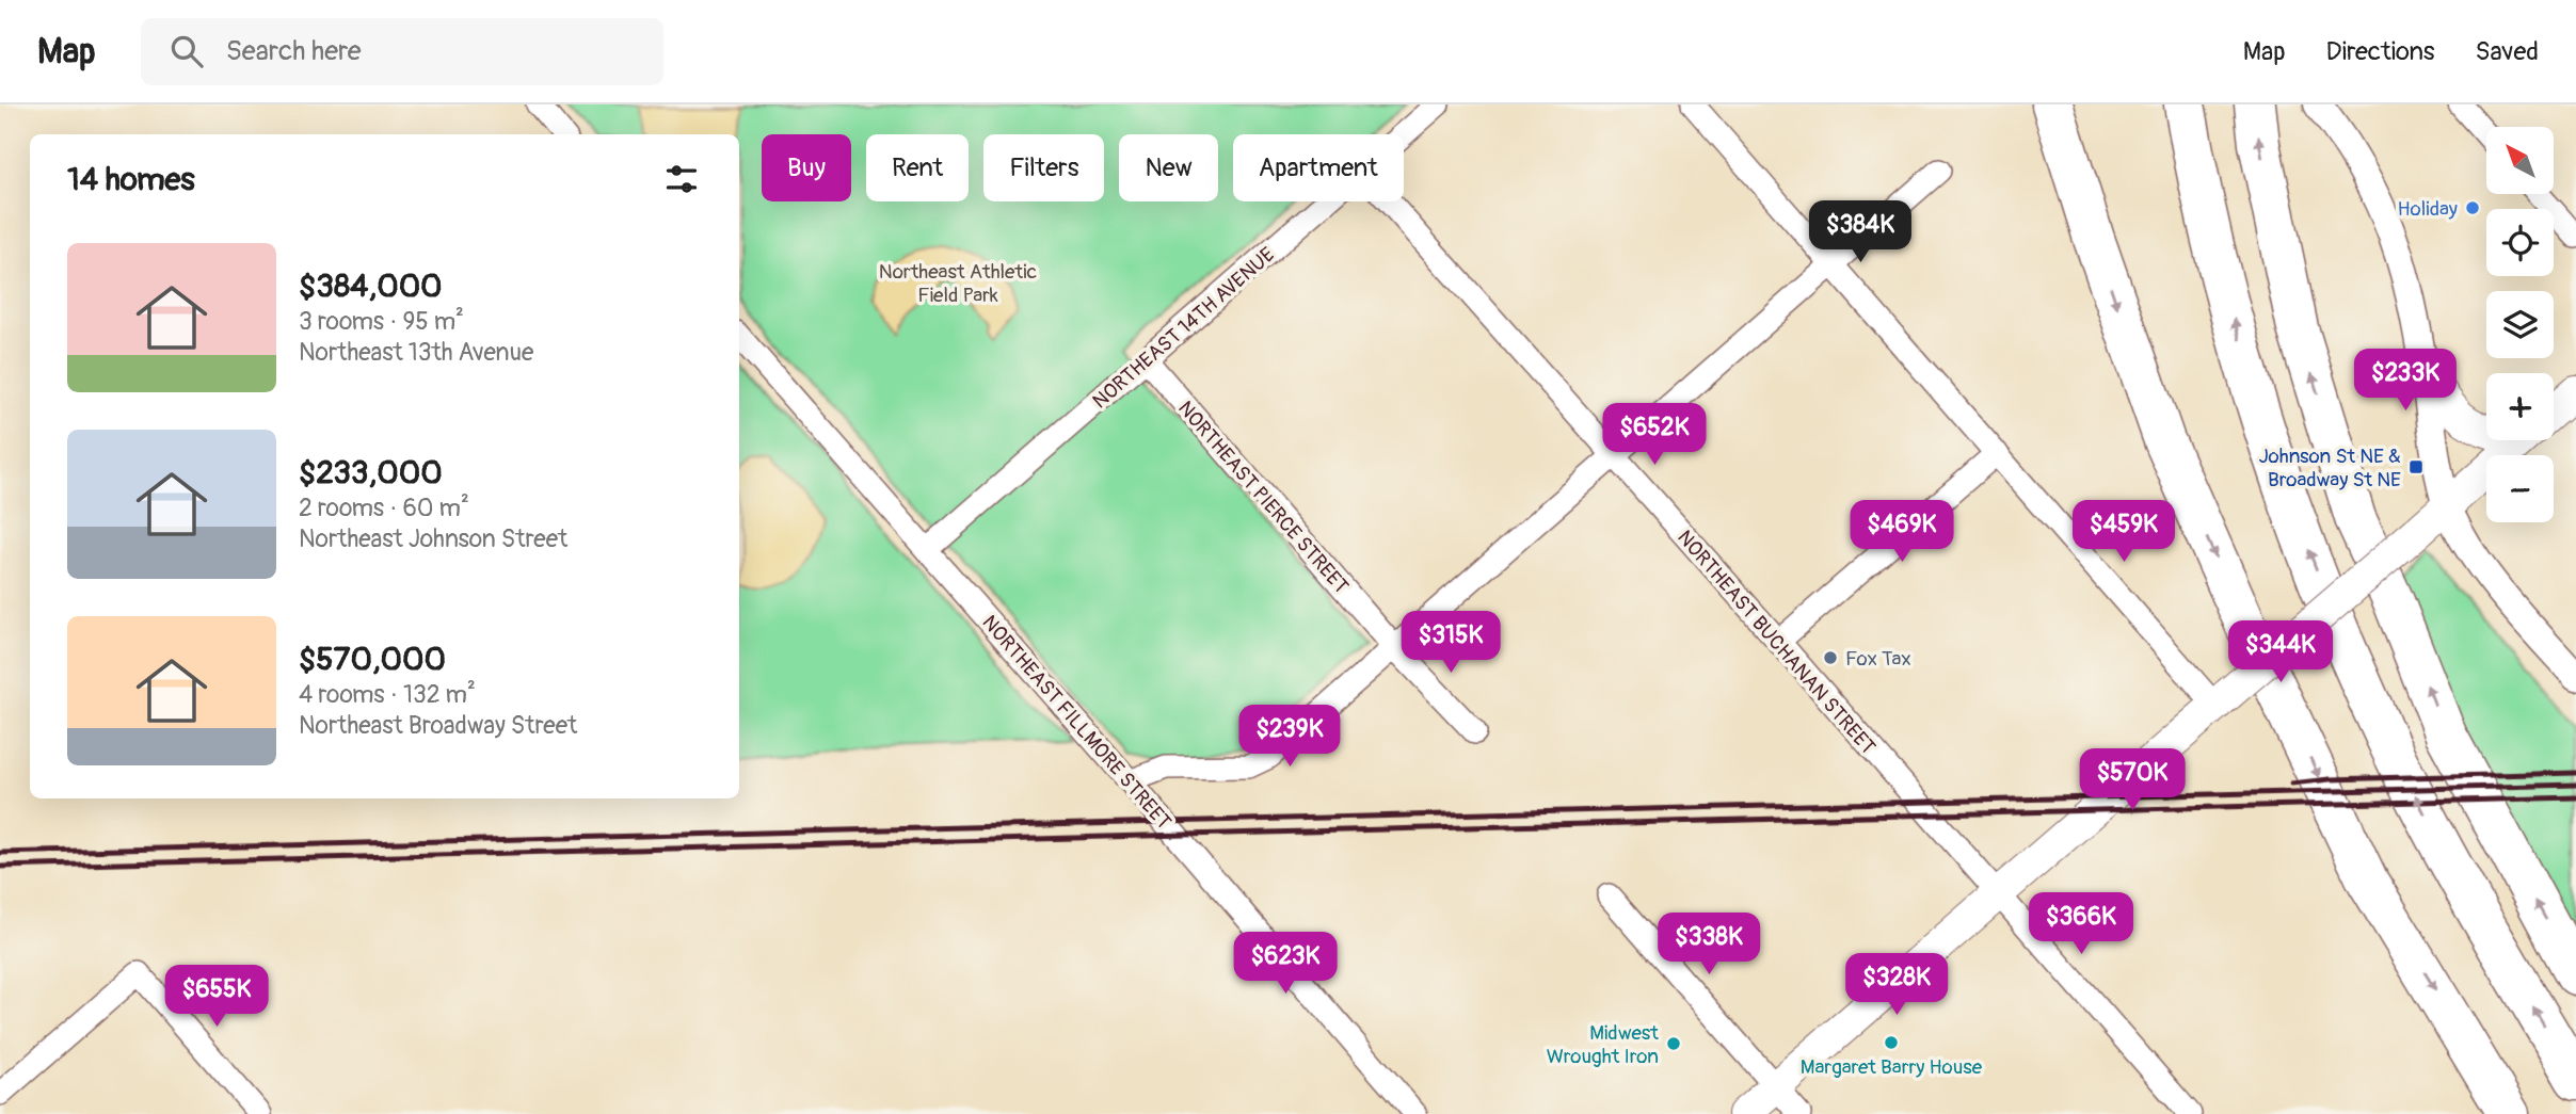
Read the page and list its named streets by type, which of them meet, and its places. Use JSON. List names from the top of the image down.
{
  "streets": {
    "street": [
      "NORTHEAST 14TH AVENUE",
      "NORTHEAST PIERCE STREET",
      "NORTHEAST BUCHANAN STREET",
      "NORTHEAST FILLMORE STREET"
    ]
  },
  "crossings": [
    ["NORTHEAST 14TH AVENUE", "NORTHEAST PIERCE STREET"],
    ["NORTHEAST 14TH AVENUE", "NORTHEAST FILLMORE STREET"]
  ],
  "parks": ["Northeast Athletic Field Park"],
  "places": {
    "other": [
      "Holiday",
      "Fox Tax",
      "Margaret Barry House",
      "Midwest Wrought Iron"
    ],
    "transit": ["Johnson St NE & Broadway St NE"]
  },
  "north": "top left",
  "page": {
    "header": "Map",
    "search": "Search here",
    "nav": ["Map", "Directions", "Saved"],
    "map_buttons": ["+", "−"],
    "chip": [
      "Buy",
      "Rent",
      "Filters",
      "New",
      "Apartment"
    ],
    "heading": "14 homes",
    "price": [
      "$384K",
      "$233K",
      "$652K",
      "$469K",
      "$459K",
      "$315K",
      "$344K",
      "$239K",
      "$570K",
      "$366K",
      "$338K",
      "$623K",
      "$328K",
      "$655K"
    ],
    "list": [
      {
        "name": "$384,000",
        "note": "3 rooms · 95 m² · Northeast 13th Avenue"
      },
      {
        "name": "$233,000",
        "note": "2 rooms · 60 m² · Northeast Johnson Street"
      },
      {
        "name": "$570,000",
        "note": "4 rooms · 132 m² · Northeast Broadway Street"
      }
    ]
  }
}
